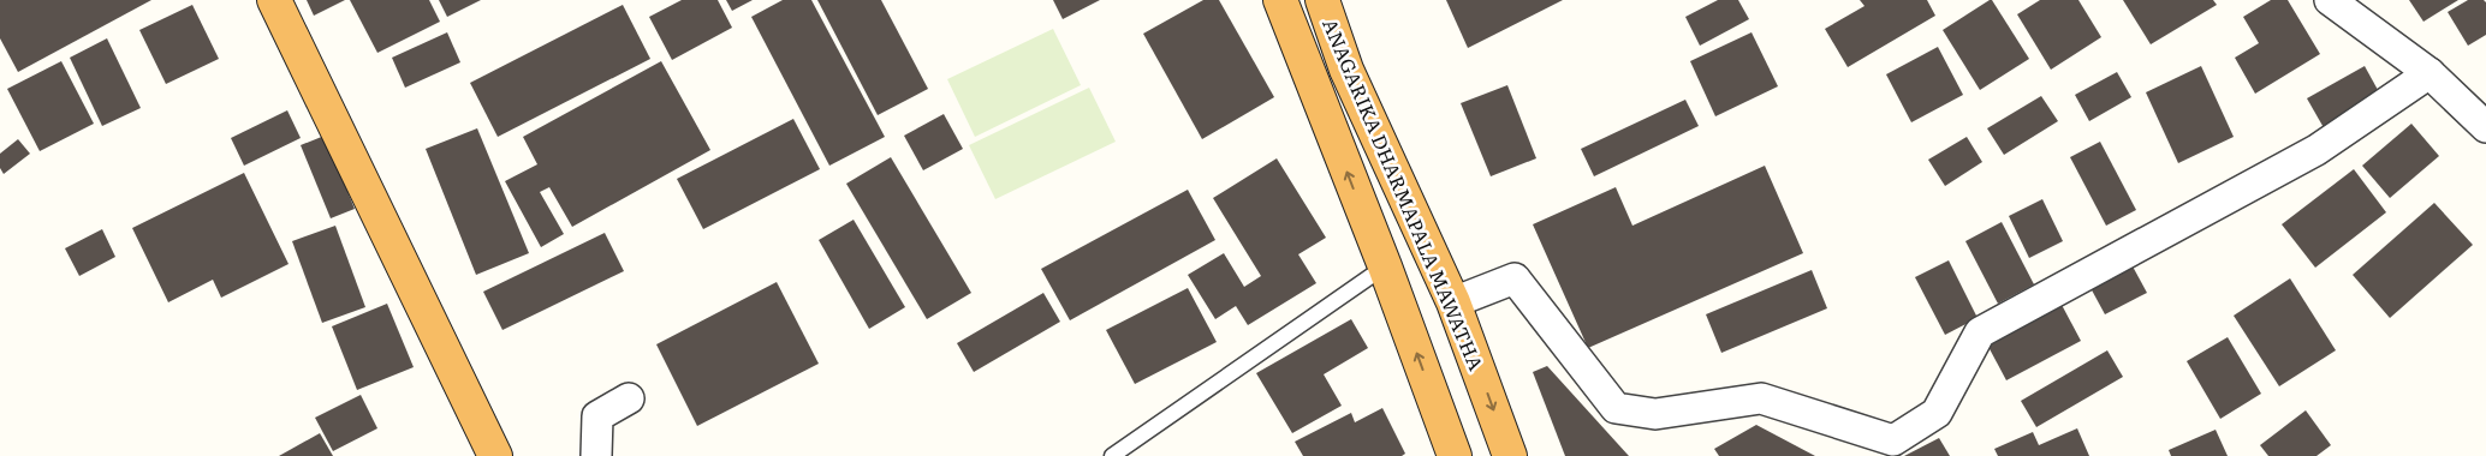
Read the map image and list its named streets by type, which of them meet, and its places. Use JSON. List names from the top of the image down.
{
  "streets": {
    "highway": ["ANAGARIKA DHARMAPALA MAWATHA"]
  }
}
